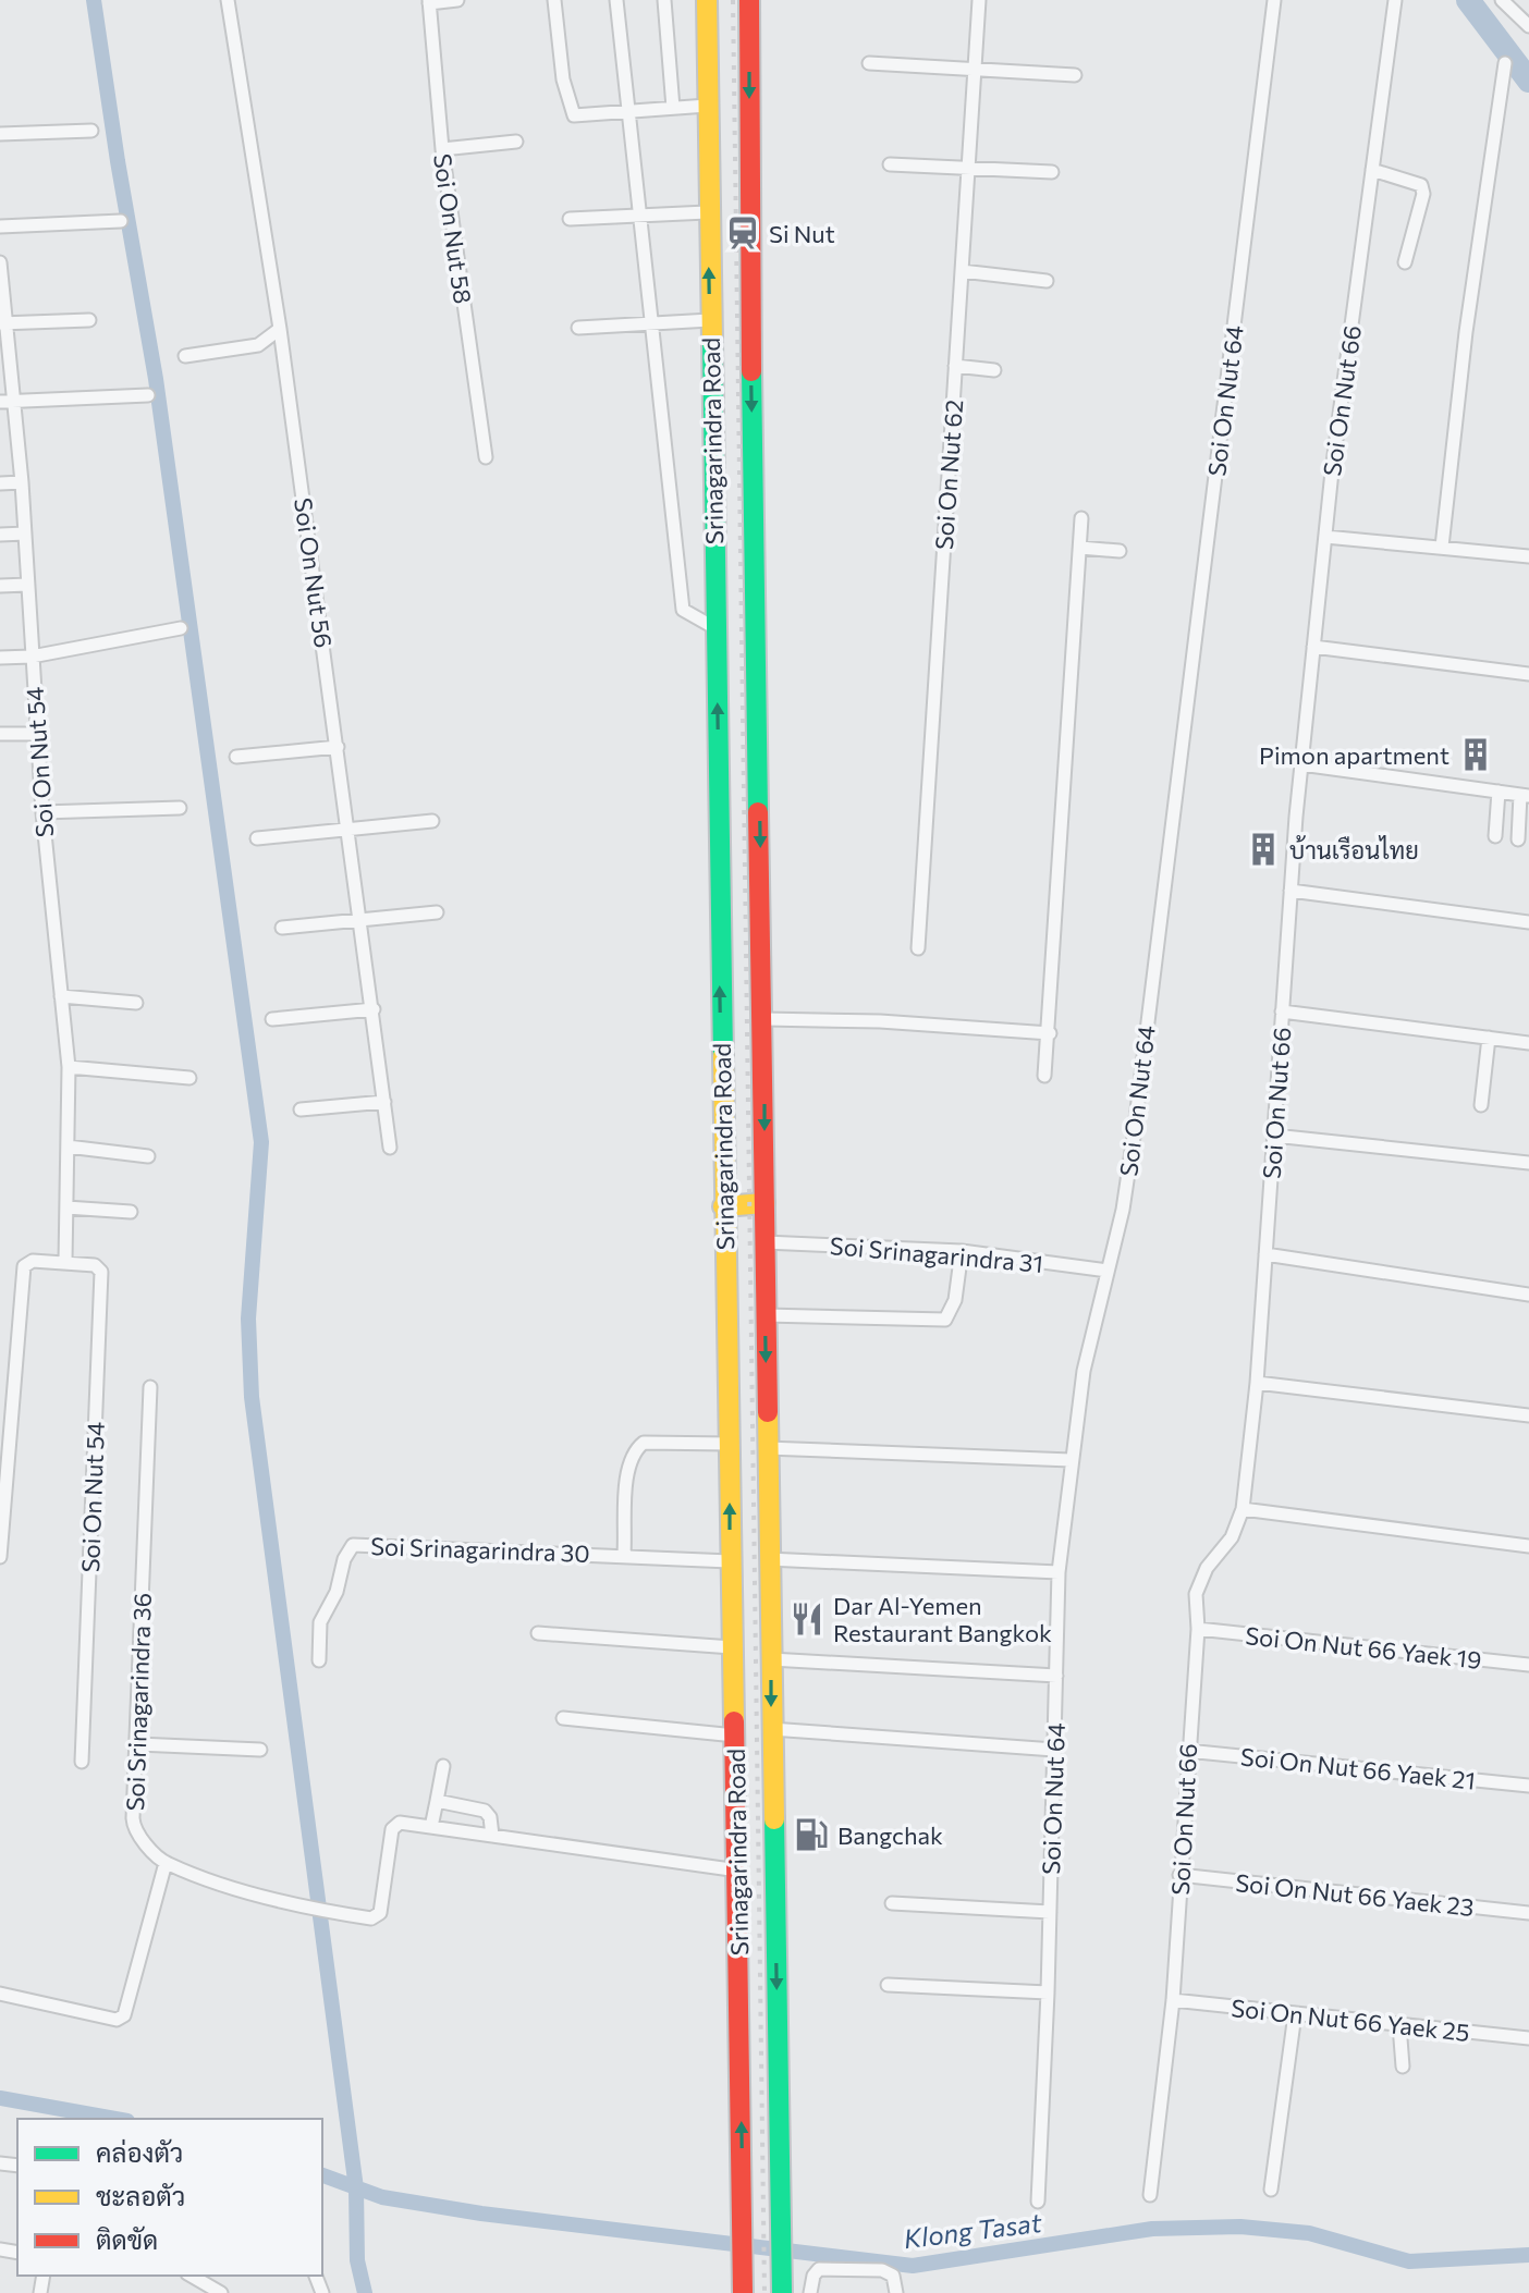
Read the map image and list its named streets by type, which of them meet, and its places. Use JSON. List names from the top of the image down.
{
  "streets": {
    "main road": ["Srinagarindra Road"],
    "street": [
      "Soi On Nut 58",
      "Soi On Nut 64",
      "Soi On Nut 66",
      "Soi On Nut 62",
      "Soi On Nut 56",
      "Soi On Nut 54",
      "Soi Srinagarindra 31",
      "Soi Srinagarindra 30",
      "Soi On Nut 66 Yaek 19",
      "Soi Srinagarindra 36",
      "Soi On Nut 66 Yaek 21",
      "Soi On Nut 66 Yaek 23",
      "Soi On Nut 66 Yaek 25"
    ]
  },
  "crossings": [
    ["Soi On Nut 64", "Soi Srinagarindra 31"],
    ["Soi On Nut 66", "Soi On Nut 66 Yaek 19"],
    ["Soi On Nut 66", "Soi On Nut 66 Yaek 21"],
    ["Soi On Nut 66", "Soi On Nut 66 Yaek 23"],
    ["Soi On Nut 66", "Soi On Nut 66 Yaek 25"],
    ["Srinagarindra Road", "Soi Srinagarindra 31"],
    ["Srinagarindra Road", "Soi Srinagarindra 30"]
  ],
  "water": ["Klong Tasat"],
  "places": {
    "station": ["Si Nut"],
    "building": ["Pimon apartment", "บ้านเรือนไทย"],
    "restaurant": ["Dar Al-Yemen Restaurant Bangkok"],
    "fuel station": ["Bangchak"]
  },
  "legend": ["คล่องตัว", "ชะลอตัว", "ติดขัด"]
}
